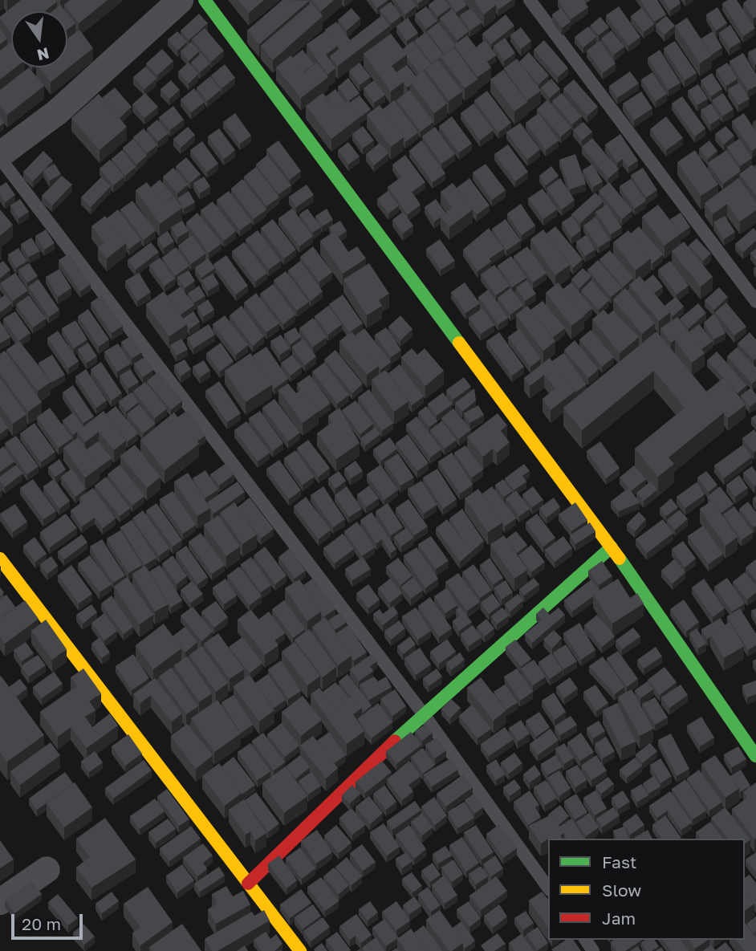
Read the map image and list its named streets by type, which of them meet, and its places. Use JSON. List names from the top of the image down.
{
  "legend": ["Fast", "Slow", "Jam"],
  "scale_bar": "20 m",
  "north": "bottom"
}
